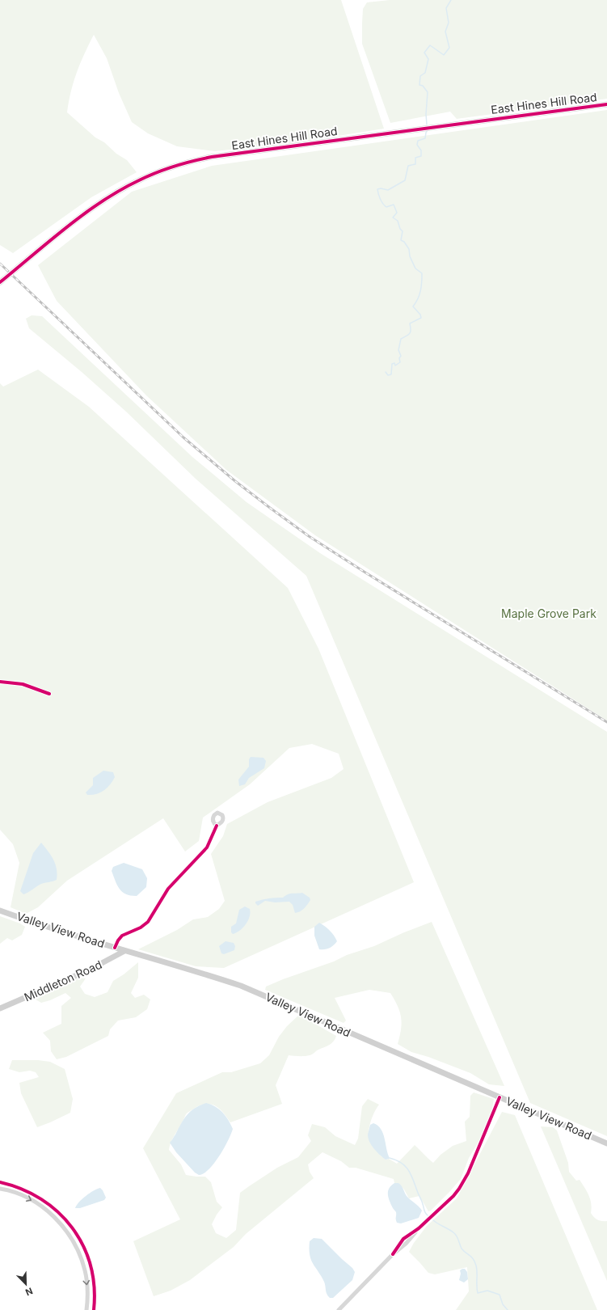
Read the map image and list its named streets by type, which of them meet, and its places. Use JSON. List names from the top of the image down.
{
  "streets": {
    "street": ["East Hines Hill Road", "Valley View Road", "Middleton Road"]
  },
  "crossings": [
    ["Valley View Road", "Middleton Road"]
  ],
  "parks": ["Maple Grove Park"],
  "north": "bottom right"
}
